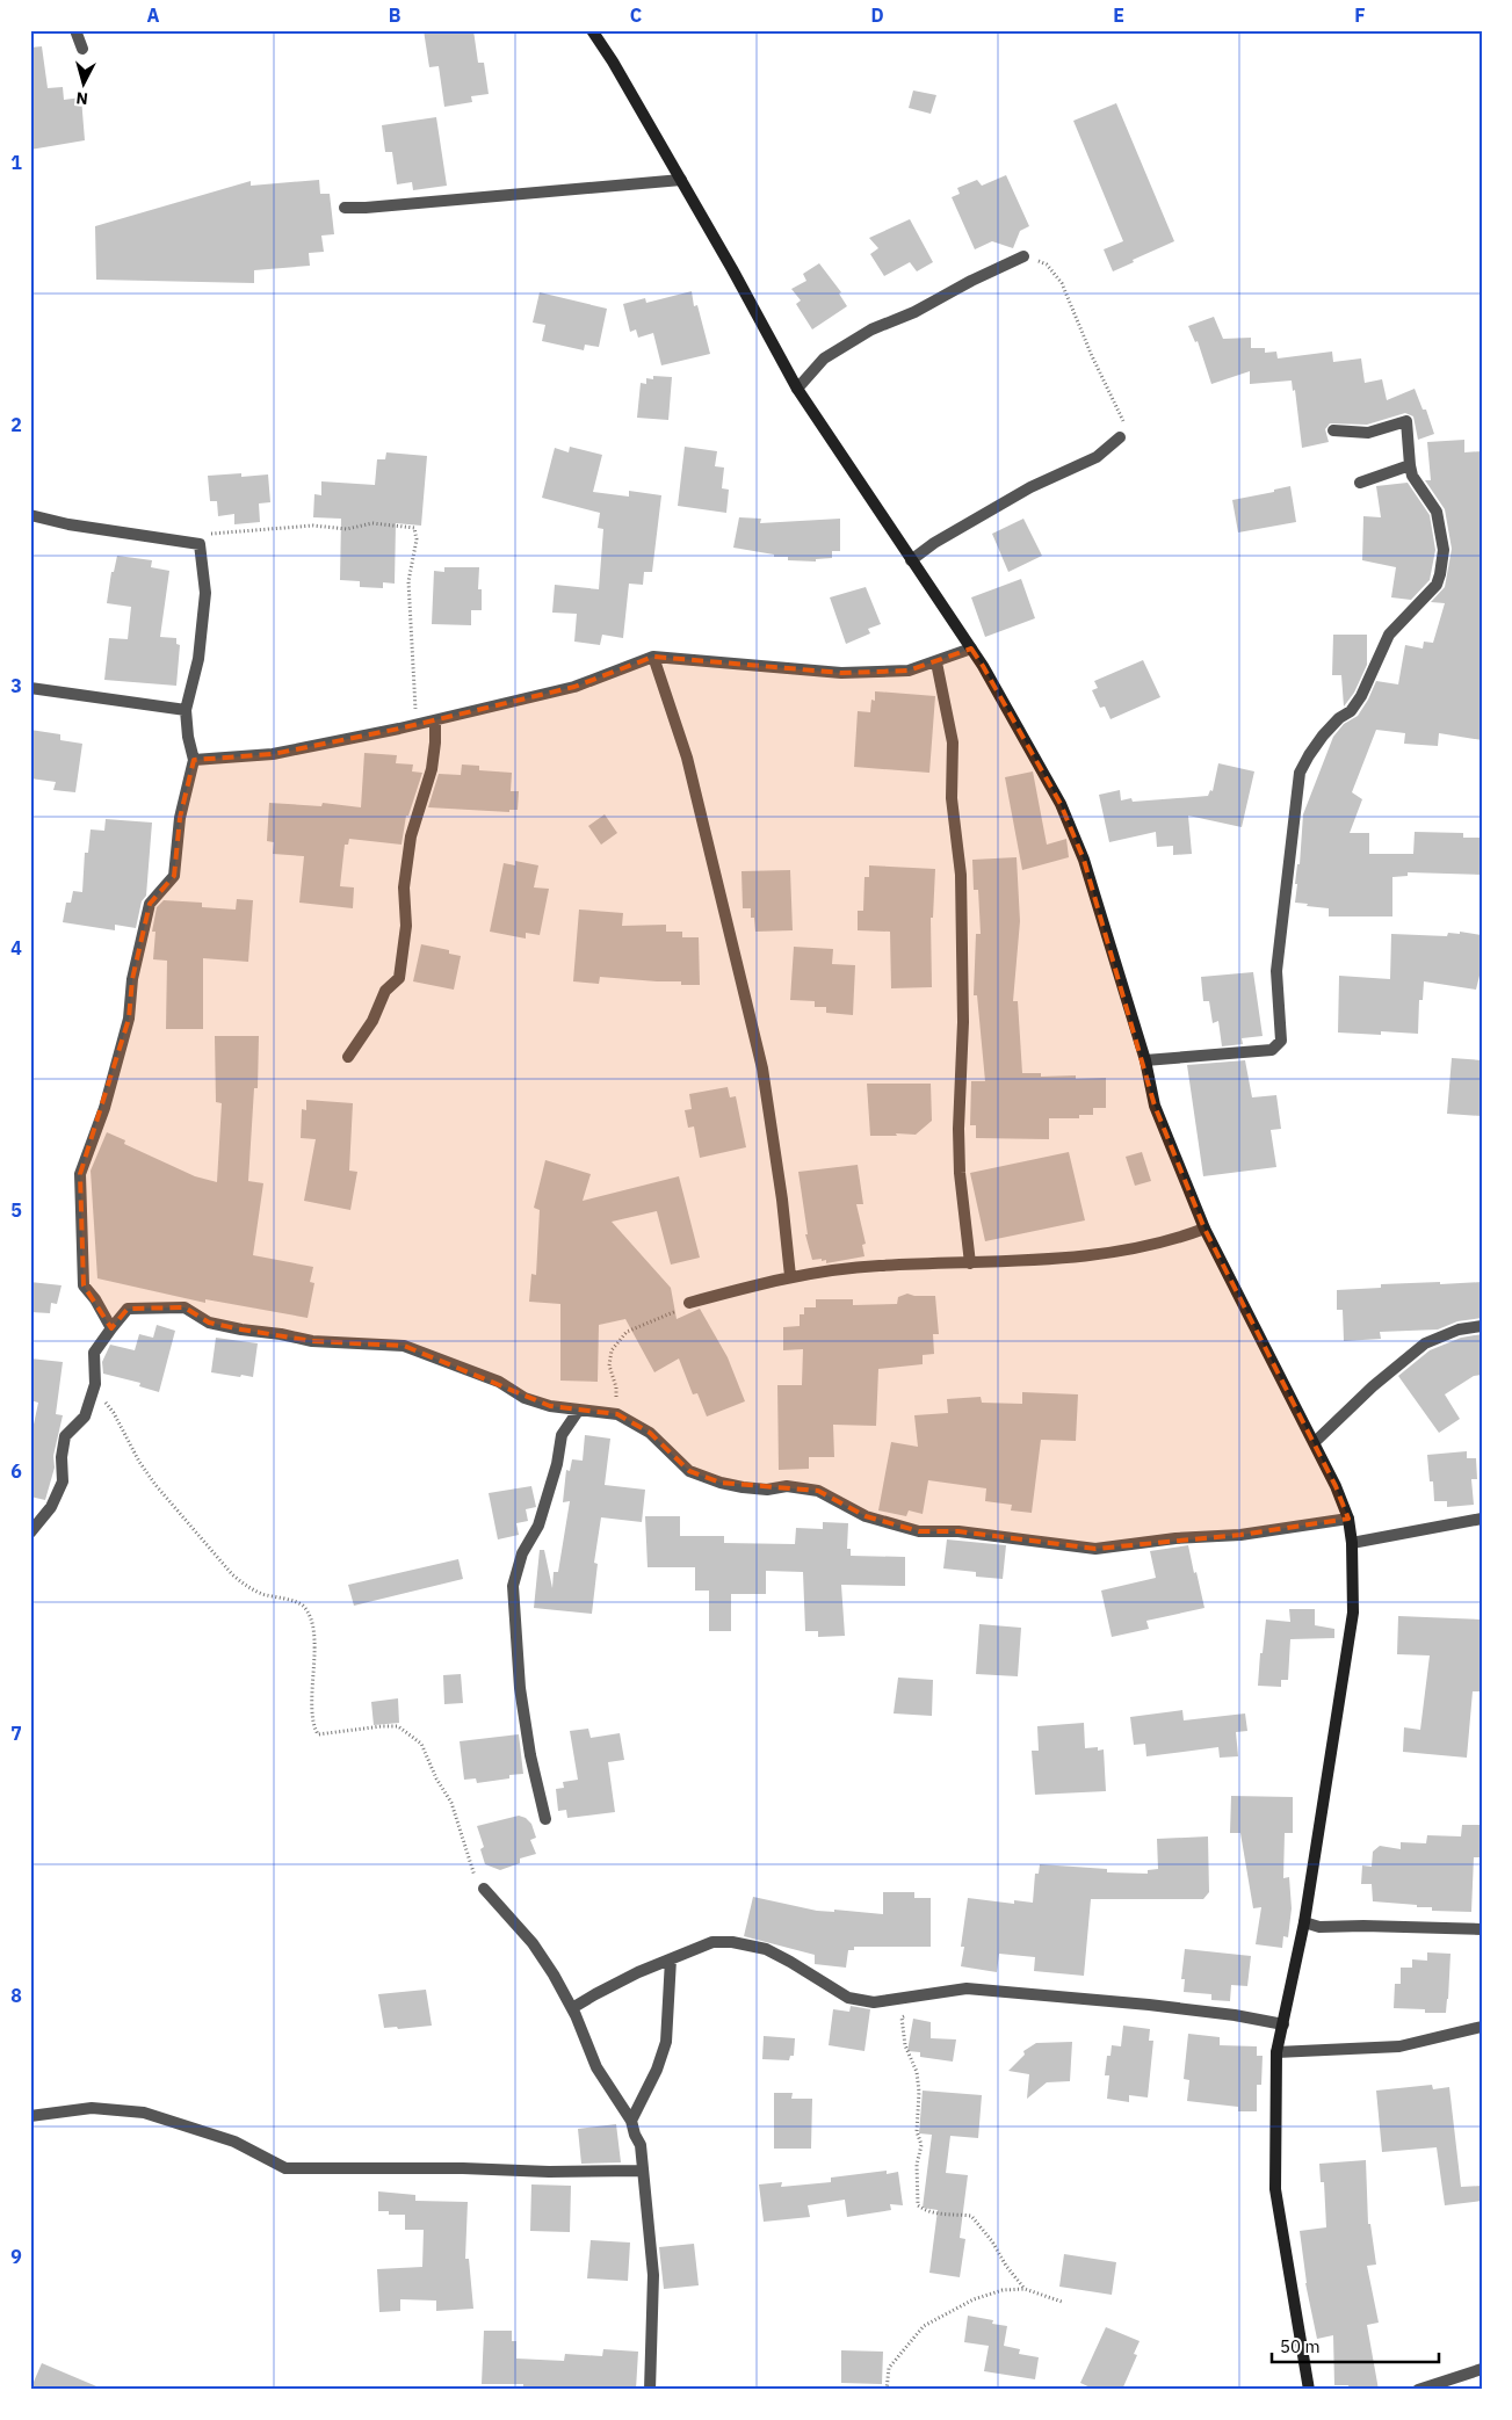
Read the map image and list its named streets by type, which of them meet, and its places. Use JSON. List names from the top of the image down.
{
  "scale_bar": "50 m",
  "north": "bottom",
  "grid": {
    "columns": [
      "A",
      "B",
      "C",
      "D",
      "E",
      "F"
    ],
    "rows": [
      "1",
      "2",
      "3",
      "4",
      "5",
      "6",
      "7",
      "8",
      "9"
    ]
  }
}
